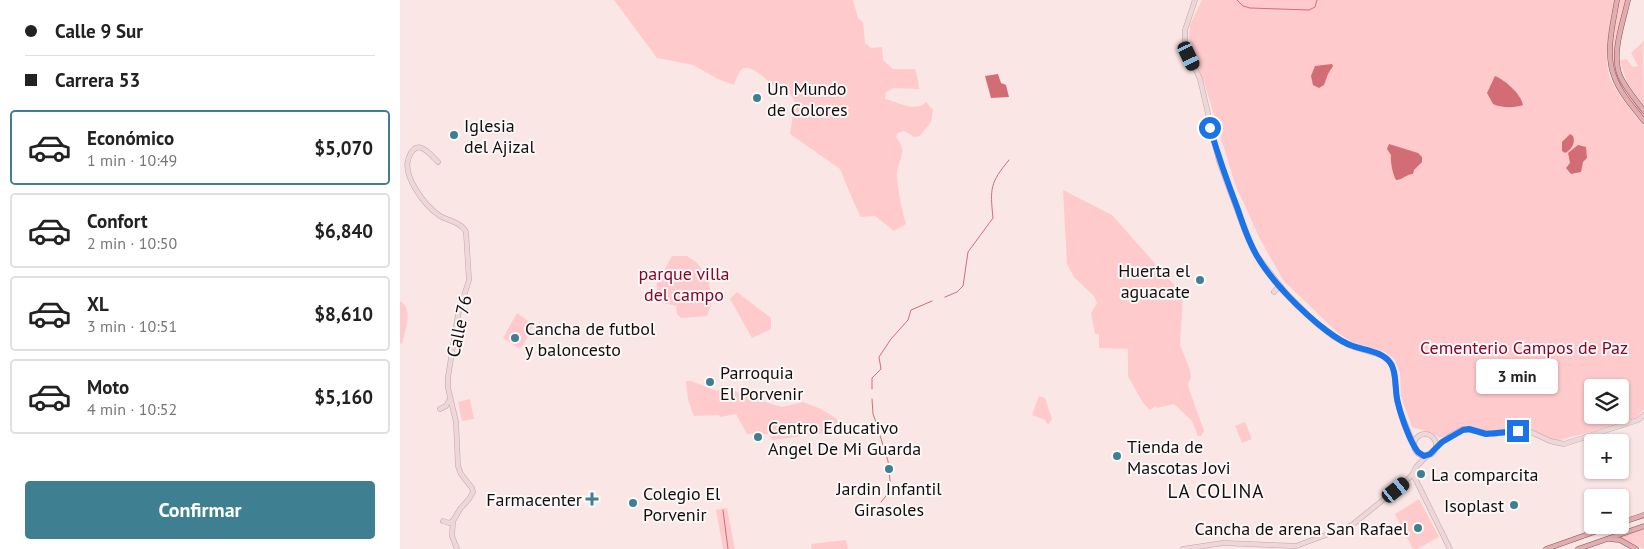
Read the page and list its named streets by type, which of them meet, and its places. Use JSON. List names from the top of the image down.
{
  "streets": {
    "street": ["Calle 76"]
  },
  "districts": ["LA COLINA"],
  "parks": ["parque villa del campo", "Cementerio Campos de Paz"],
  "places": {
    "other": [
      "Un Mundo de Colores",
      "Iglesia del Ajizal",
      "Huerta el aguacate",
      "Cancha de futbol y baloncesto",
      "Parroquia El Porvenir",
      "Centro Educativo Angel De Mi Guarda",
      "Tienda de Mascotas Jovi",
      "Jardin Infantil Girasoles",
      "La comparcita",
      "Colegio El Porvenir",
      "Isoplast",
      "Cancha de arena San Rafael"
    ],
    "health": ["Farmacenter"]
  },
  "page": {
    "banner": ["Calle 9 Sur", "Carrera 53"],
    "list": [
      {
        "name": "Económico",
        "note": "1 min · 10:49",
        "value": "$5,070"
      },
      {
        "name": "Confort",
        "note": "2 min · 10:50",
        "value": "$6,840"
      },
      {
        "name": "XL",
        "note": "3 min · 10:51",
        "value": "$8,610"
      },
      {
        "name": "Moto",
        "note": "4 min · 10:52",
        "value": "$5,160"
      }
    ],
    "bubble": "3 min",
    "map_buttons": ["+", "−"],
    "buttons": "Confirmar"
  }
}
